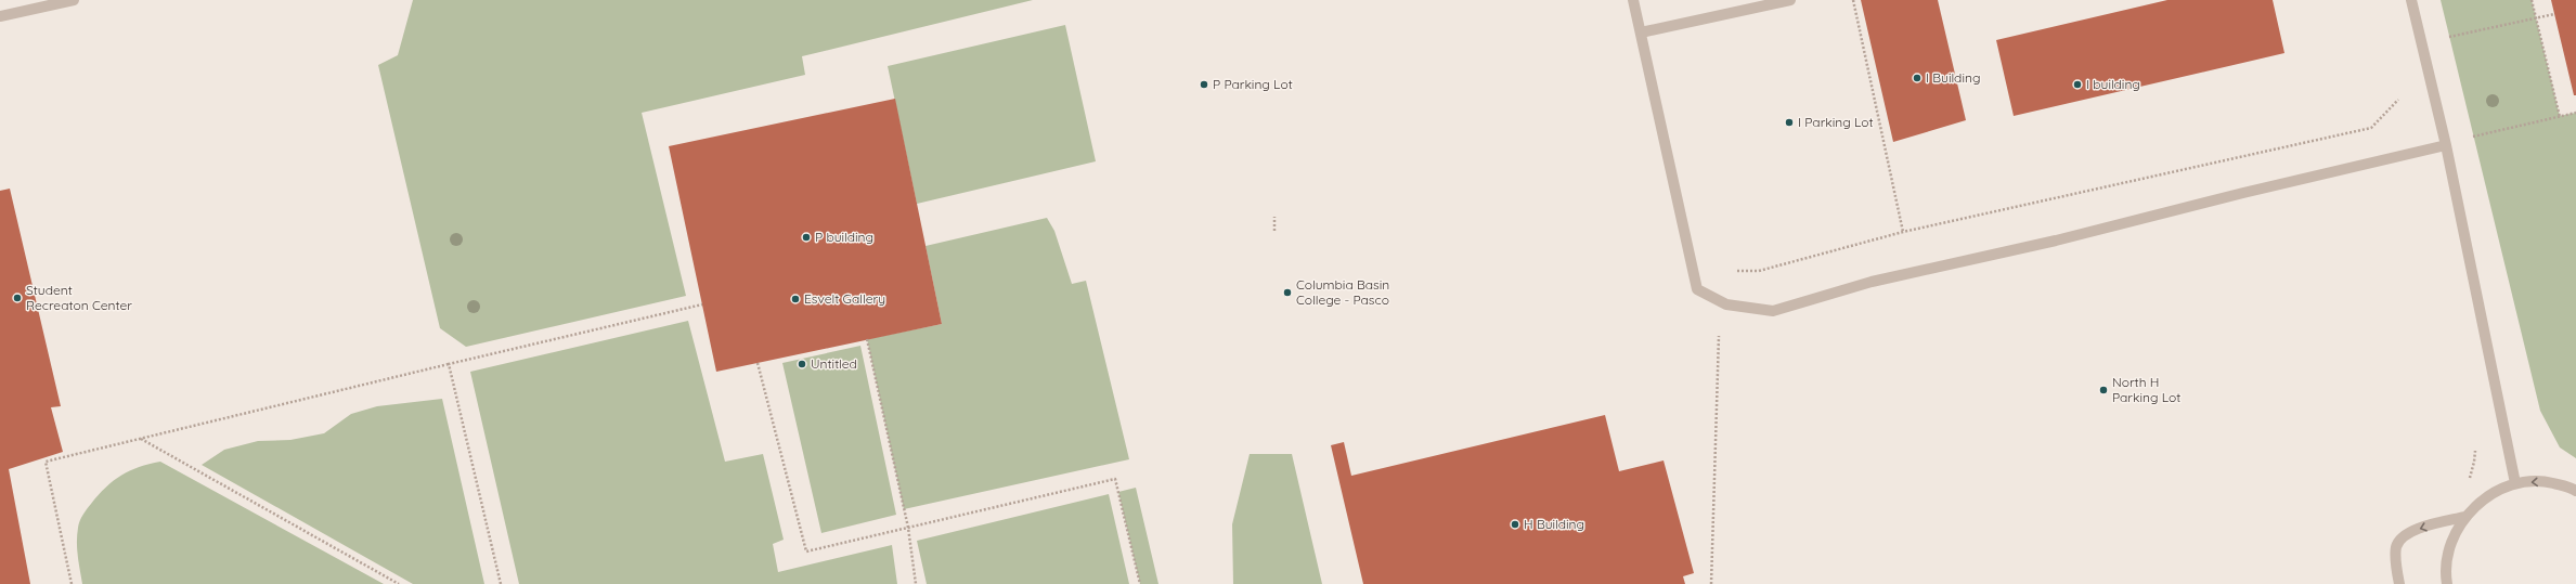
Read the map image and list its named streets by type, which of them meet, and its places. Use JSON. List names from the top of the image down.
{
  "places": [
    "I Building",
    "P Parking Lot",
    "I building",
    "I Parking Lot",
    "P building",
    "Columbia Basin College - Pasco",
    "Student Recreaton Center",
    "Esvelt Gallery",
    "Untitled",
    "North H Parking Lot",
    "H Building"
  ]
}
